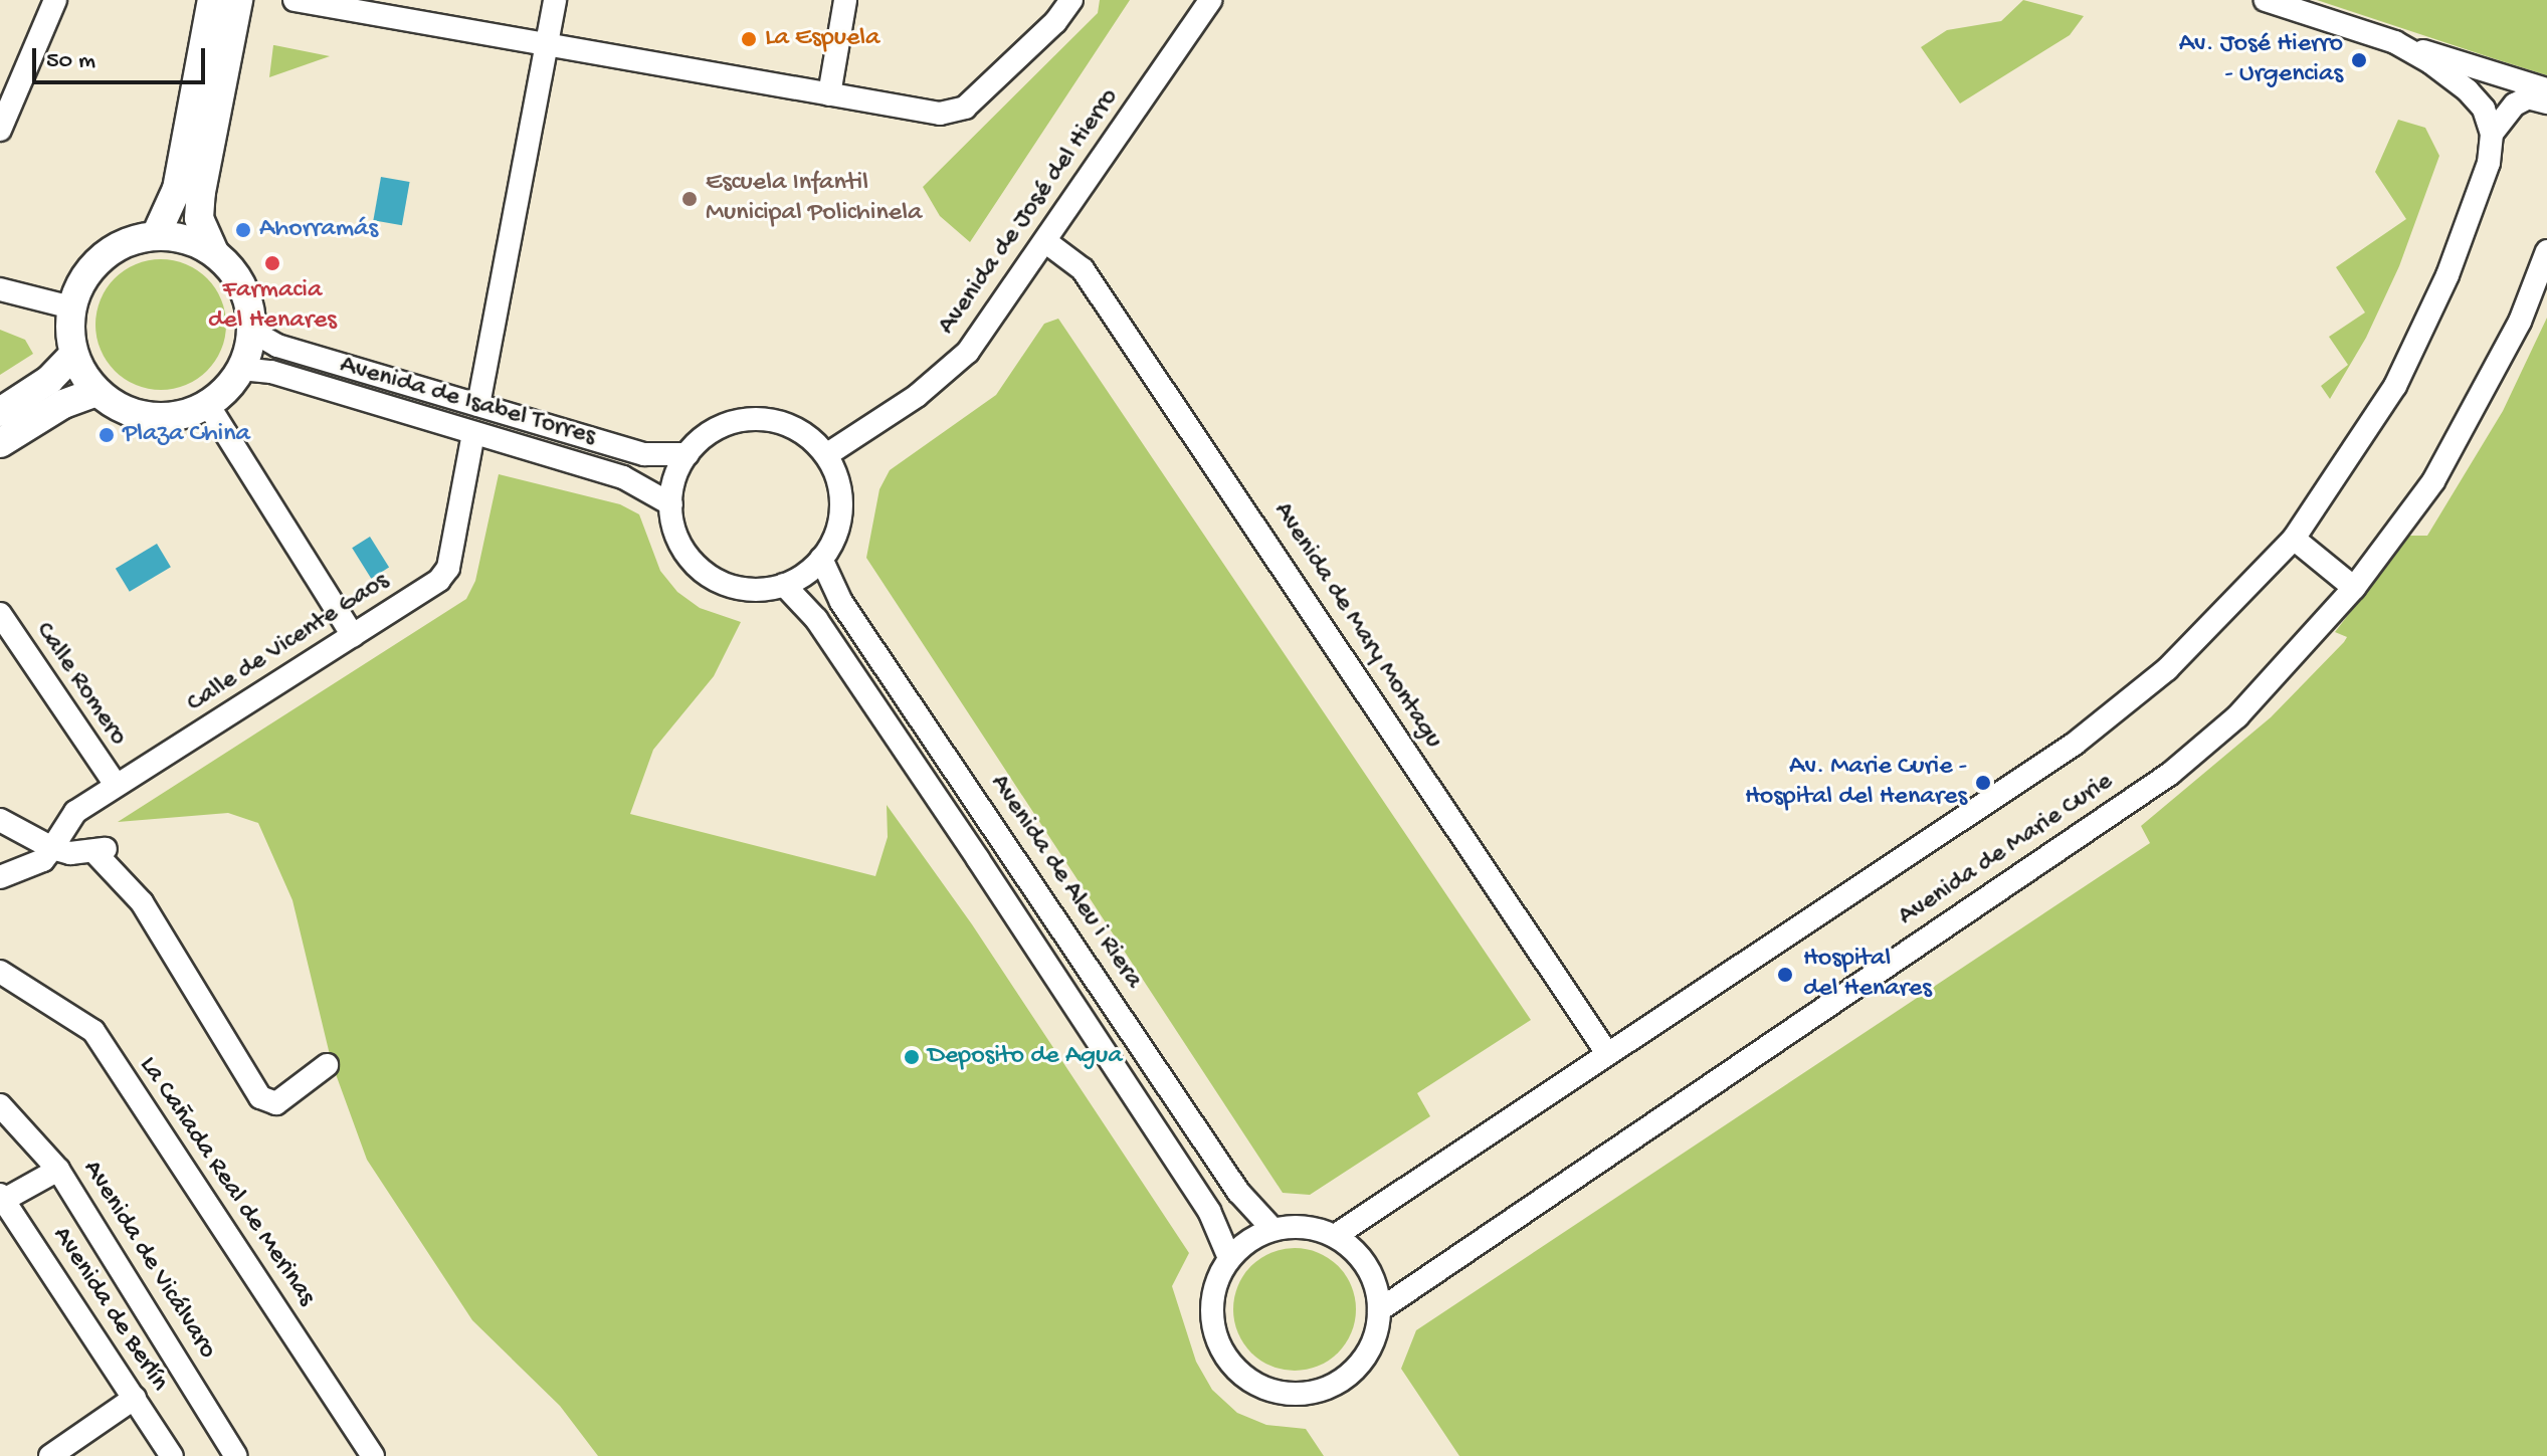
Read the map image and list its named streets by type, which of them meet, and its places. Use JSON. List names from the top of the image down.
{
  "streets": {
    "street": [
      "Avenida de José del Hierro",
      "Avenida de Isabel Torres",
      "Avenida de Mary Montagu",
      "Calle de Vicente Gaos",
      "Calle Romero",
      "Avenida de Marie Curie",
      "Avenida de Aleu i Riera",
      "La Cañada Real de Merinas",
      "Avenida de Vicálvaro",
      "Avenida de Berlín"
    ]
  },
  "crossings": [
    ["Avenida de José del Hierro", "Avenida de Isabel Torres"],
    ["Avenida de José del Hierro", "Avenida de Mary Montagu"],
    ["Avenida de José del Hierro", "Avenida de Aleu i Riera"],
    ["Avenida de Isabel Torres", "Calle de Vicente Gaos"],
    ["Avenida de Isabel Torres", "Avenida de Aleu i Riera"],
    ["Avenida de Mary Montagu", "Avenida de Marie Curie"],
    ["Calle de Vicente Gaos", "Calle Romero"],
    ["Avenida de Marie Curie", "Avenida de Aleu i Riera"]
  ],
  "places": [
    "La Espuela",
    "Av. José Hierro - Urgencias",
    "Escuela Infantil Municipal Polichinela",
    "Ahorramás",
    "Farmacia del Henares",
    "Plaza China",
    "Av. Marie Curie - Hospital del Henares",
    "Hospital del Henares",
    "Deposito de Agua"
  ],
  "scale_bar": "50 m"
}
